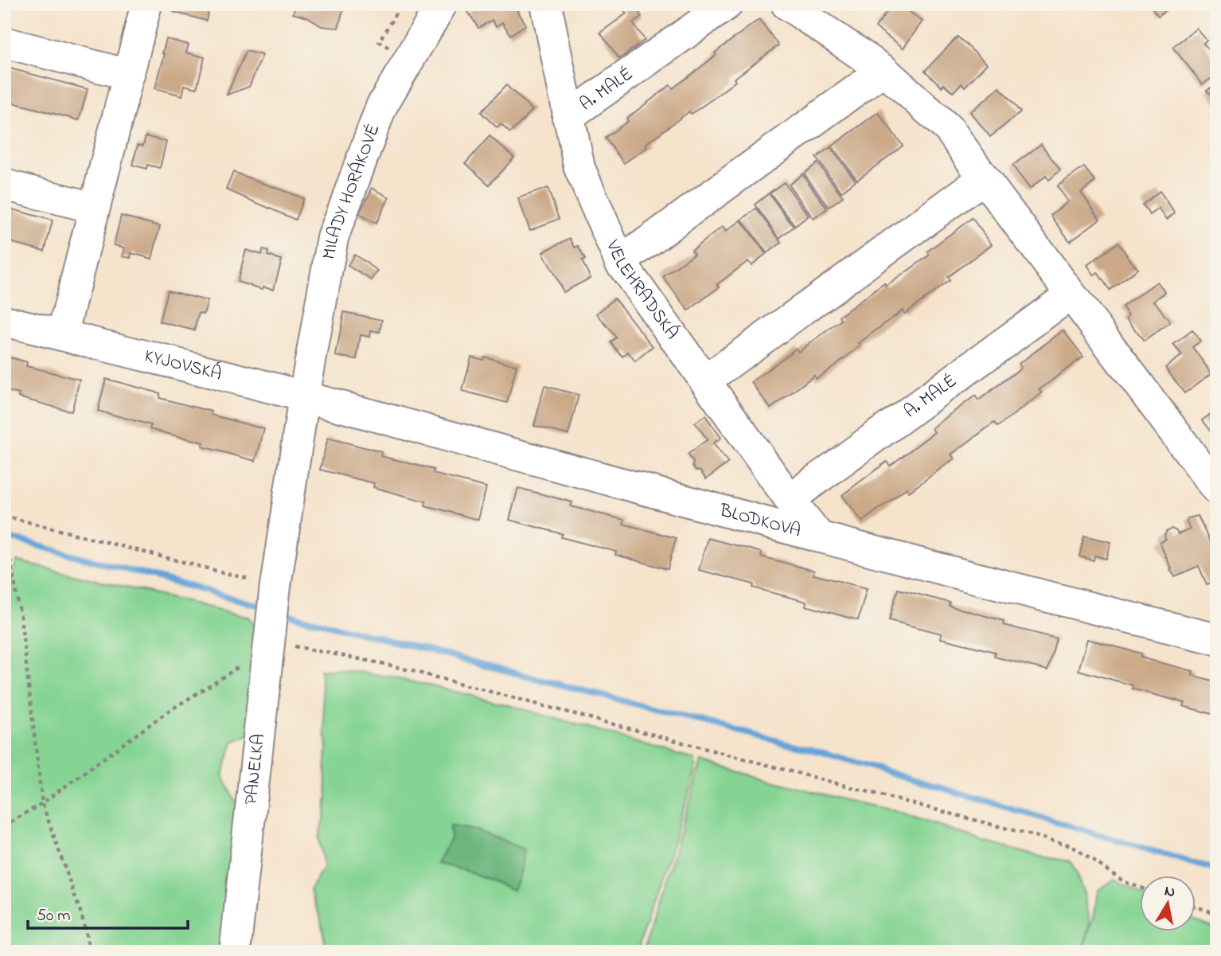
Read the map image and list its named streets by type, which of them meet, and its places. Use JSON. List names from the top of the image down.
{
  "streets": {
    "street": [
      "A. MALÉ",
      "MILADY HORÁKOVÉ",
      "VELEHRADSKÁ",
      "KYJOVSKÁ",
      "BLODKOVA",
      "PANELKA"
    ]
  },
  "crossings": [
    ["A. MALÉ", "VELEHRADSKÁ"],
    ["MILADY HORÁKOVÉ", "KYJOVSKÁ"],
    ["MILADY HORÁKOVÉ", "BLODKOVA"],
    ["MILADY HORÁKOVÉ", "PANELKA"],
    ["VELEHRADSKÁ", "BLODKOVA"],
    ["KYJOVSKÁ", "BLODKOVA"]
  ],
  "scale_bar": "50 m",
  "north": "top"
}
